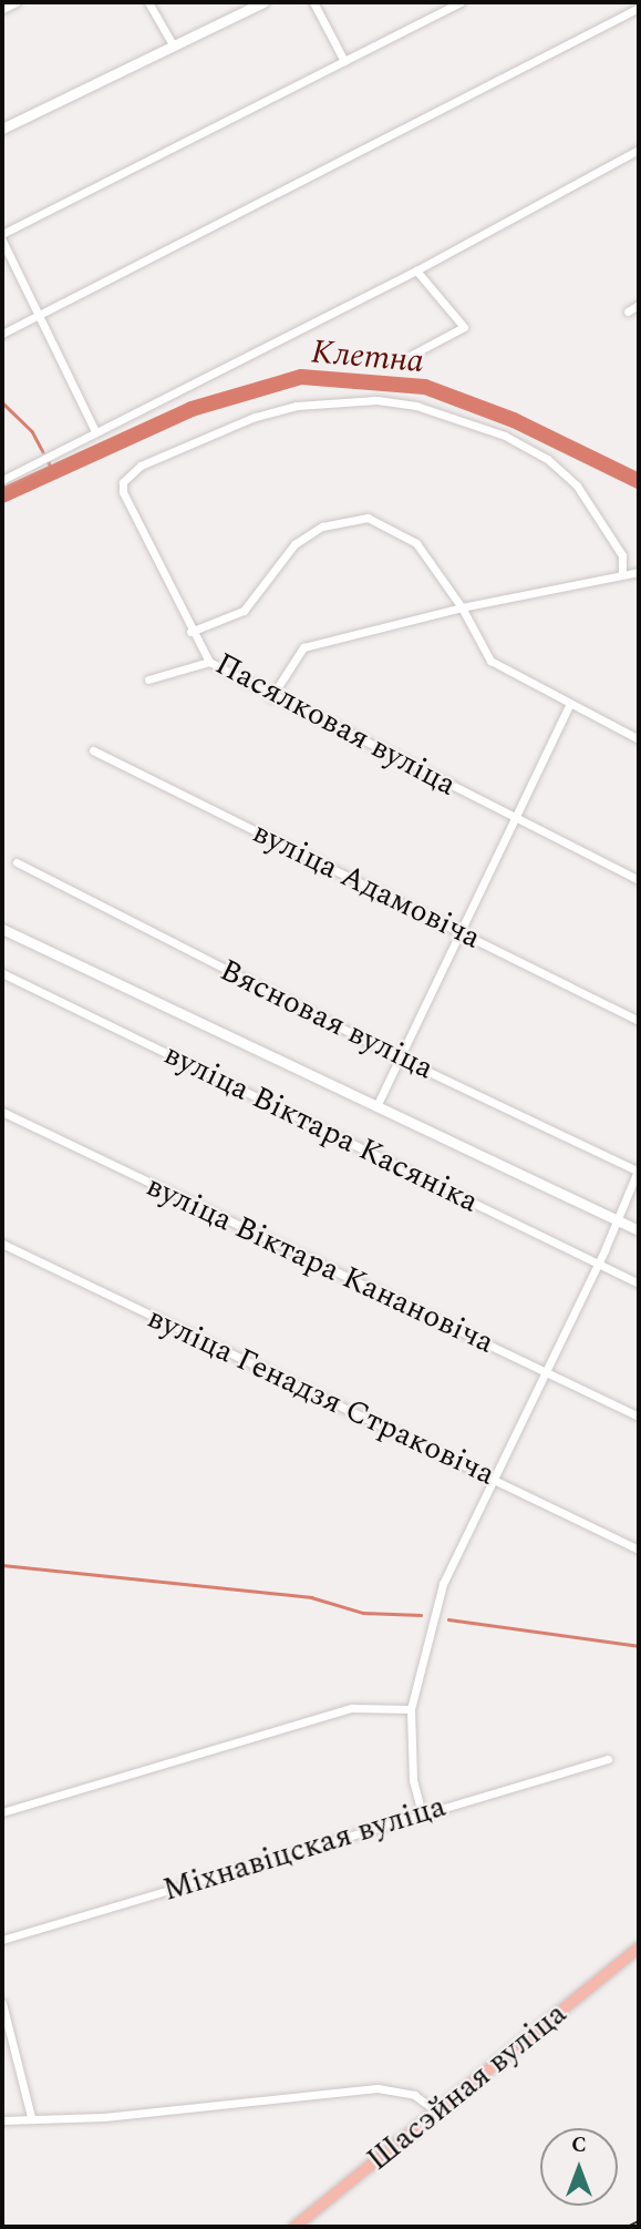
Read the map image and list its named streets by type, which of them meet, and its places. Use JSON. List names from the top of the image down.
{
  "streets": {
    "main road": ["Шасэйная вуліца"],
    "street": [
      "Пасялковая вуліца",
      "вуліца Адамовіча",
      "Вясновая вуліца",
      "вуліца Віктара Касяніка",
      "вуліца Віктара Канановіча",
      "вуліца Генадзя Страковіча",
      "Міхнавіцская вуліца"
    ]
  },
  "water": ["Клетна"],
  "north": "top"
}
